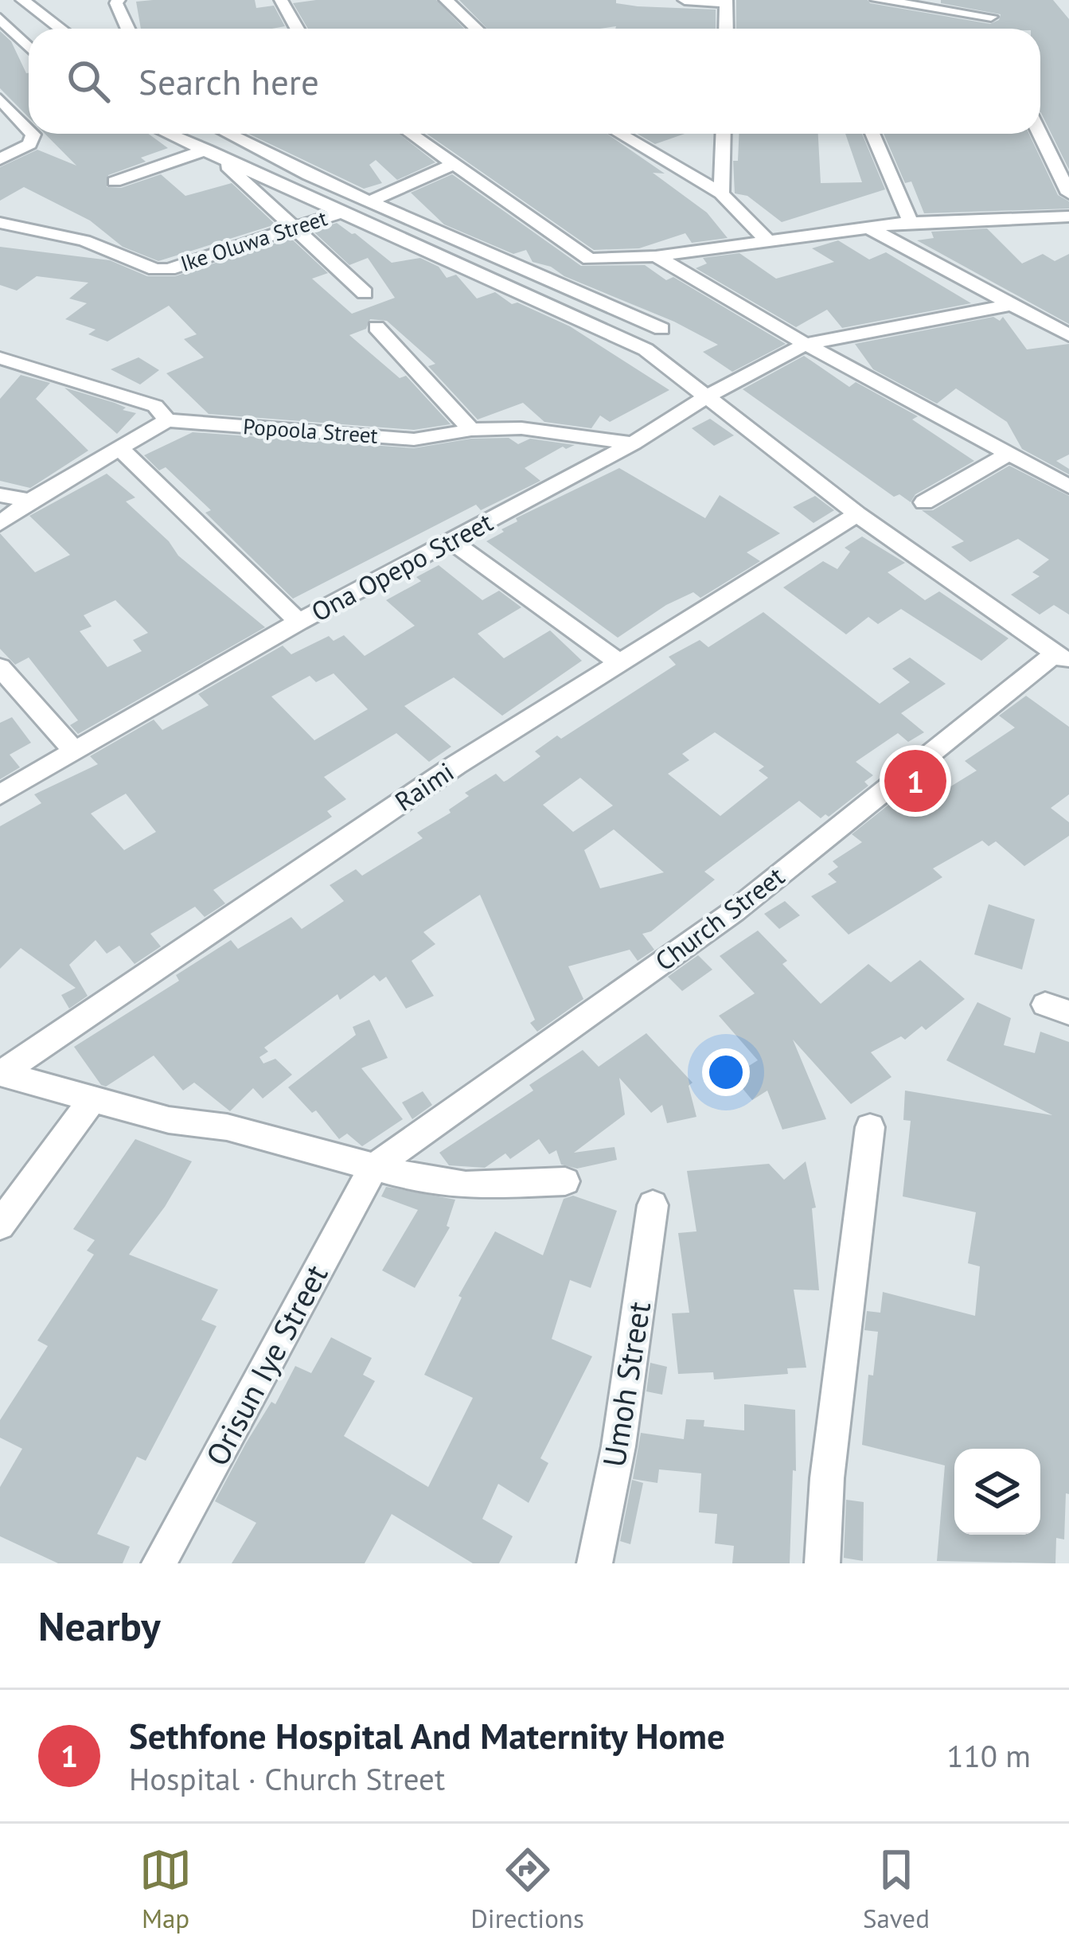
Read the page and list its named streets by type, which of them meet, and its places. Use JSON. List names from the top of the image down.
{
  "streets": {
    "street": [
      "Ike Oluwa Street",
      "Popoola Street",
      "Ona Opepo Street",
      "Raimi",
      "Church Street",
      "Orisun Iye Street",
      "Umoh Street"
    ]
  },
  "crossings": [
    ["Popoola Street", "Ona Opepo Street"],
    ["Church Street", "Orisun Iye Street"]
  ],
  "page": {
    "search": "Search here",
    "pins": "1",
    "heading": "Nearby",
    "list": [
      {
        "mark": "1",
        "name": "Sethfone Hospital And Maternity Home",
        "note": "Hospital · Church Street",
        "value": "110 m"
      }
    ],
    "nav": ["Map", "Directions", "Saved"]
  }
}
